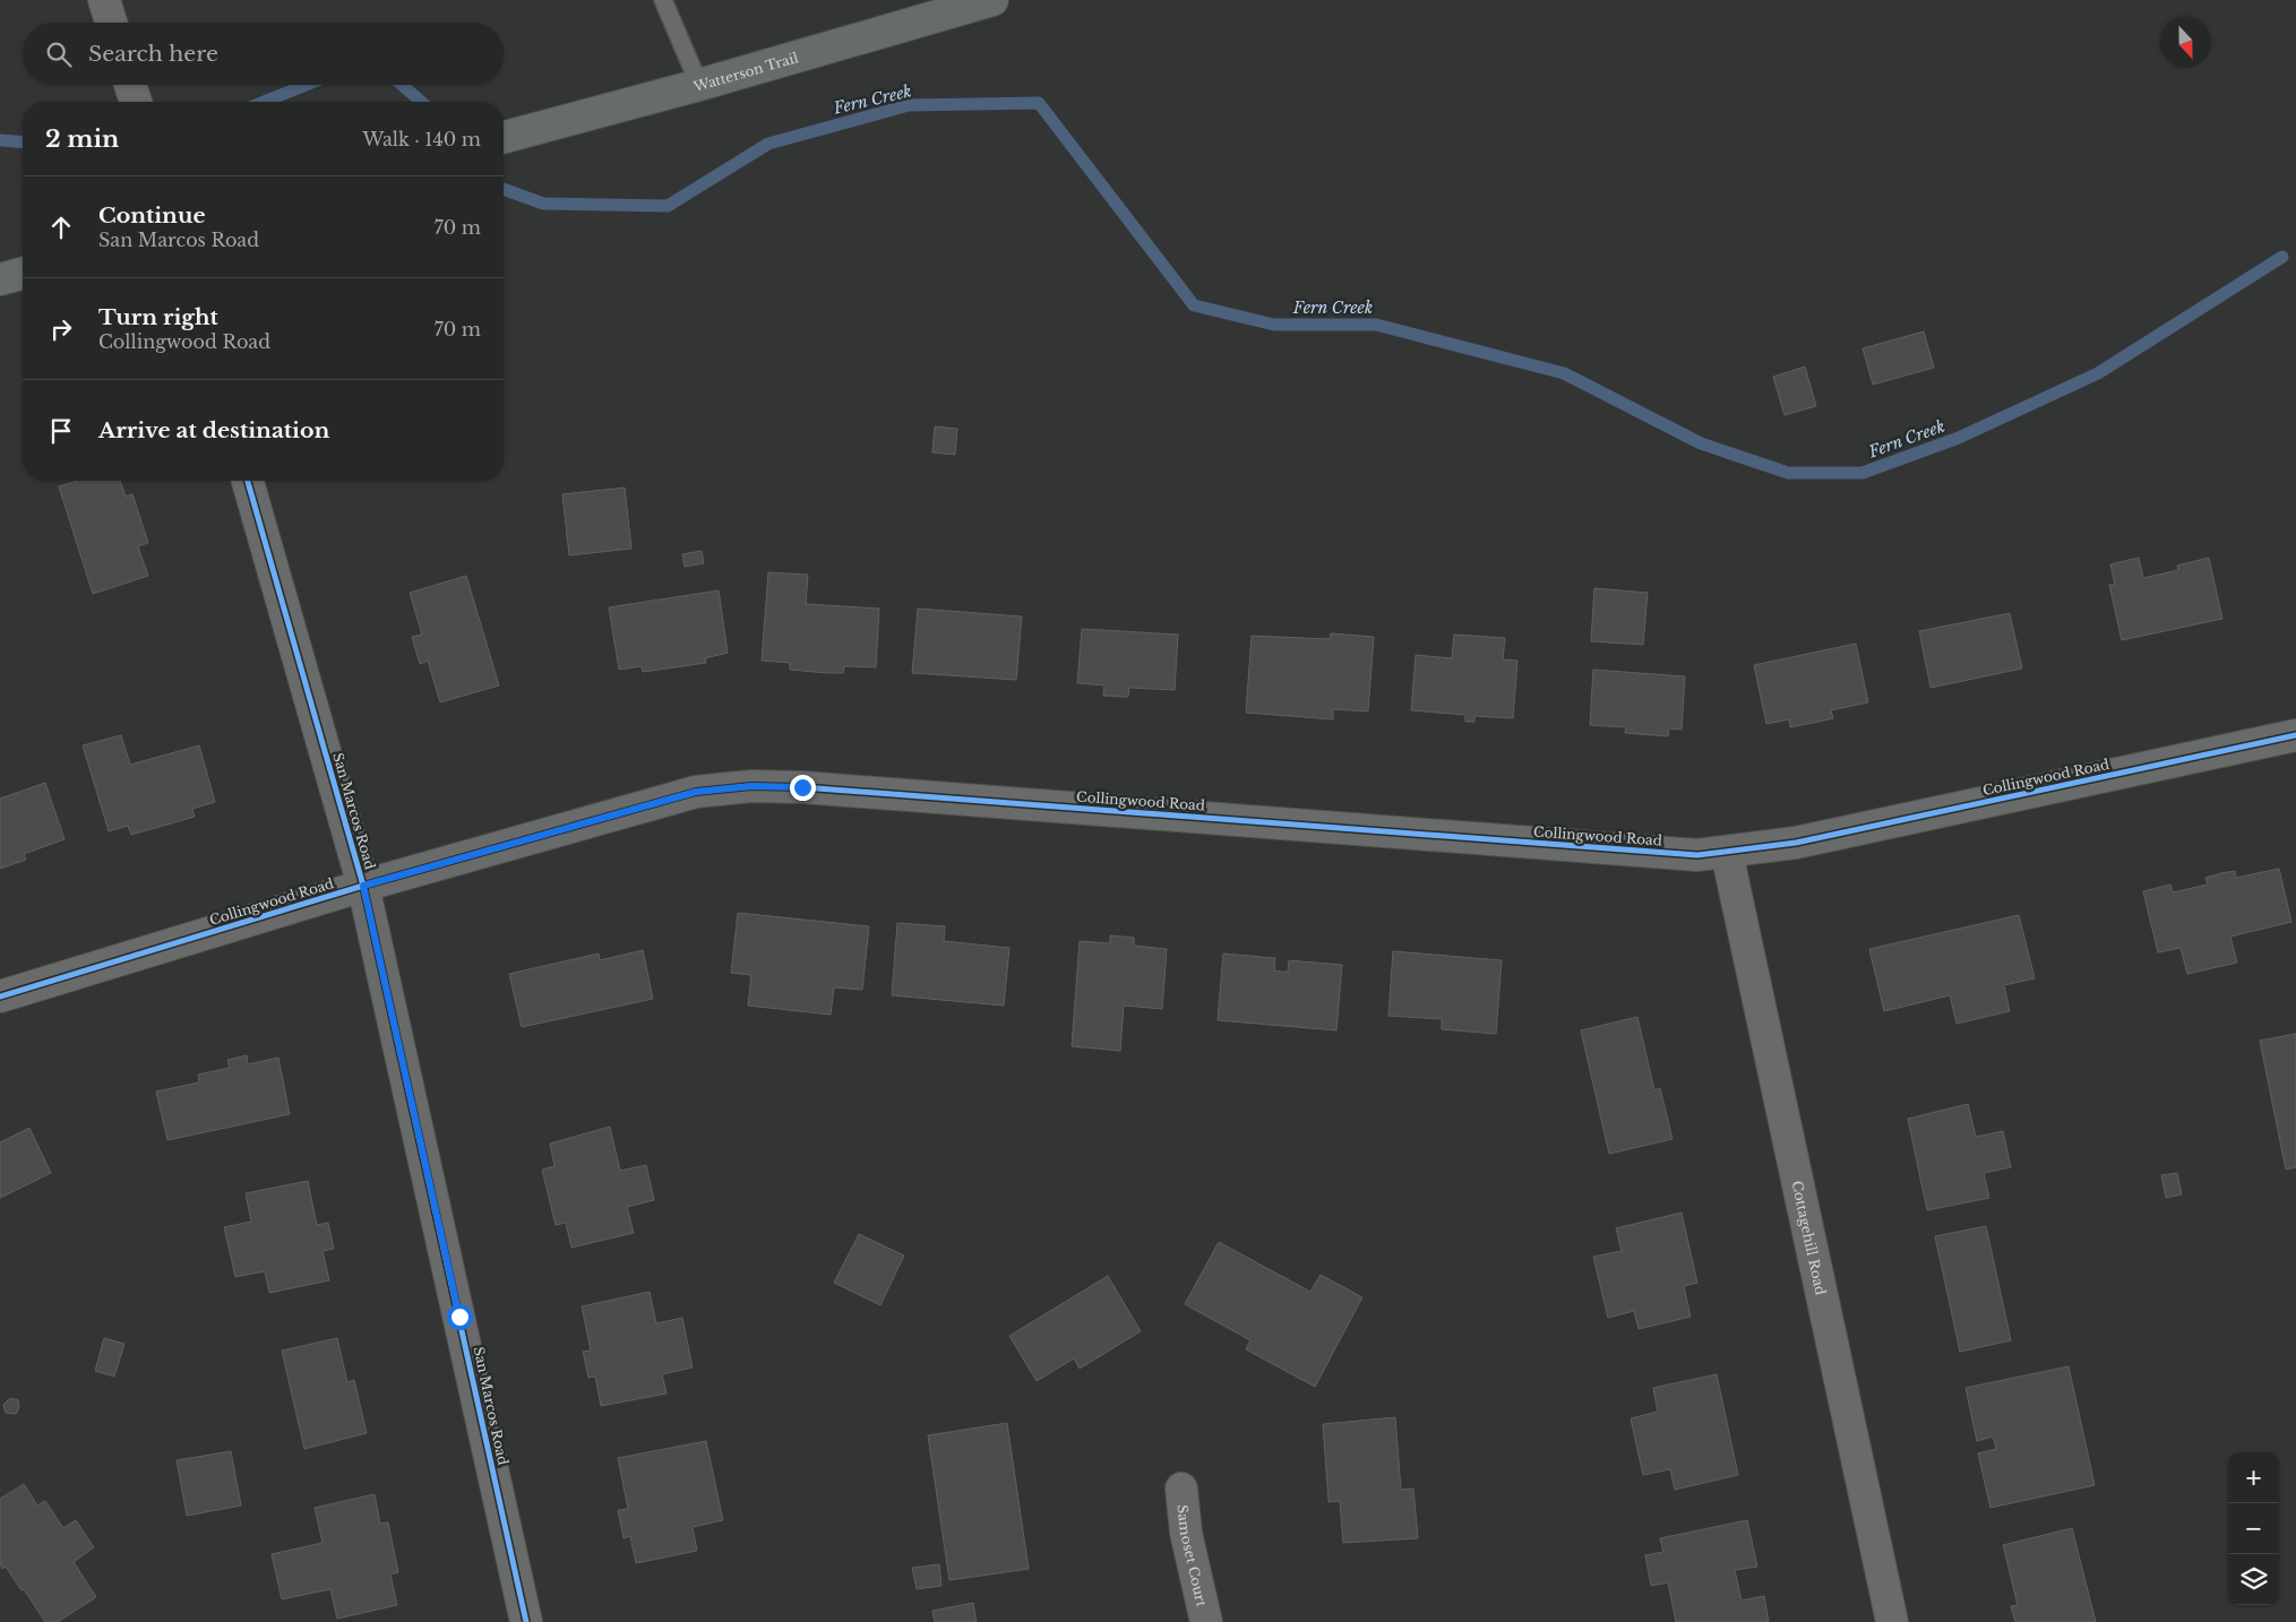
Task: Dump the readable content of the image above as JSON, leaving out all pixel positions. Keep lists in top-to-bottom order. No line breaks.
{"streets":{"main road":["Watterson Trail"],"street":["Collingwood Road","San Marcos Road","Cottagehill Road","Samoset Court"]},"crossings":[["Collingwood Road","San Marcos Road"],["Collingwood Road","Cottagehill Road"]],"water":["Fern Creek"],"north":"bottom","page":{"search":"Search here","heading":["2 min","Walk · 140 m"],"list":[["Continue","San Marcos Road","70 m"],["Turn right","Collingwood Road","70 m"],"Arrive at destination"],"map_buttons":["+","−"]}}
